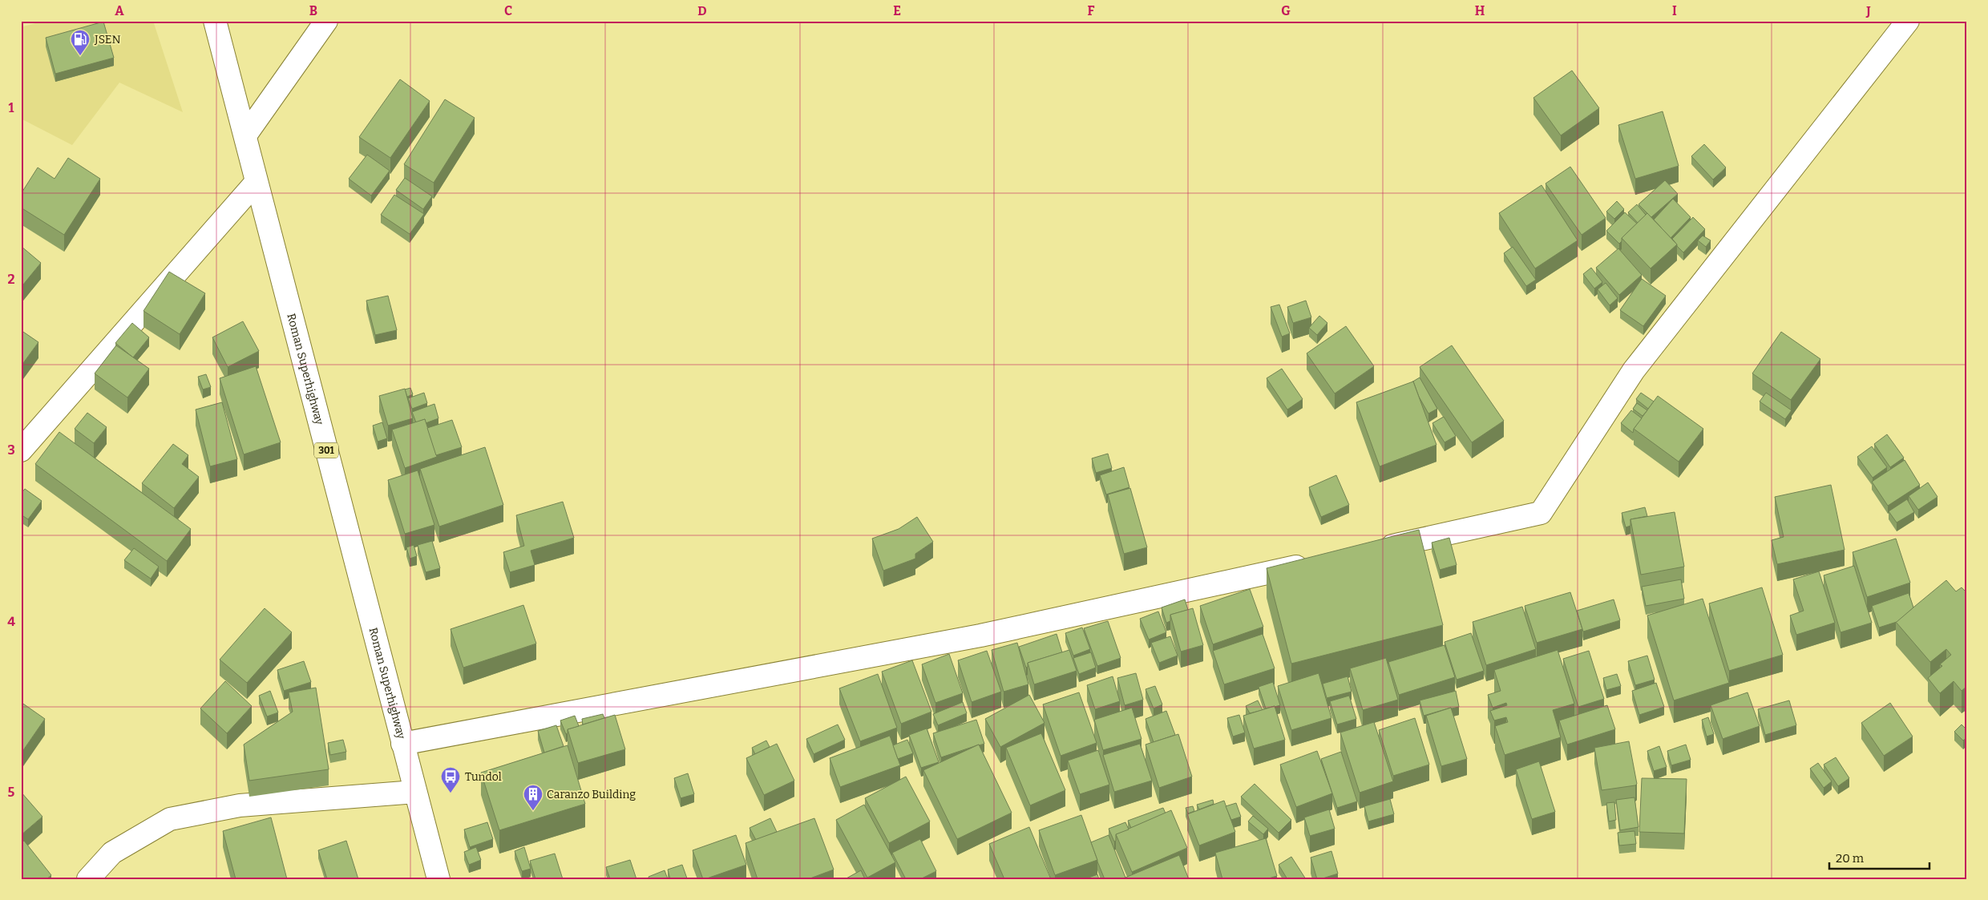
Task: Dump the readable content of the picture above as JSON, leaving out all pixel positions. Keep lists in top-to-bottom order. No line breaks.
{"streets":{"street":["Roman Superhighway","301"]},"places":{"fuel station":["JSEN"],"bus stop":["Tundol"],"building":["Caranzo Building"]},"scale_bar":"20 m","grid":{"columns":["A","B","C","D","E","F","G","H","I","J"],"rows":["1","2","3","4","5"]}}
